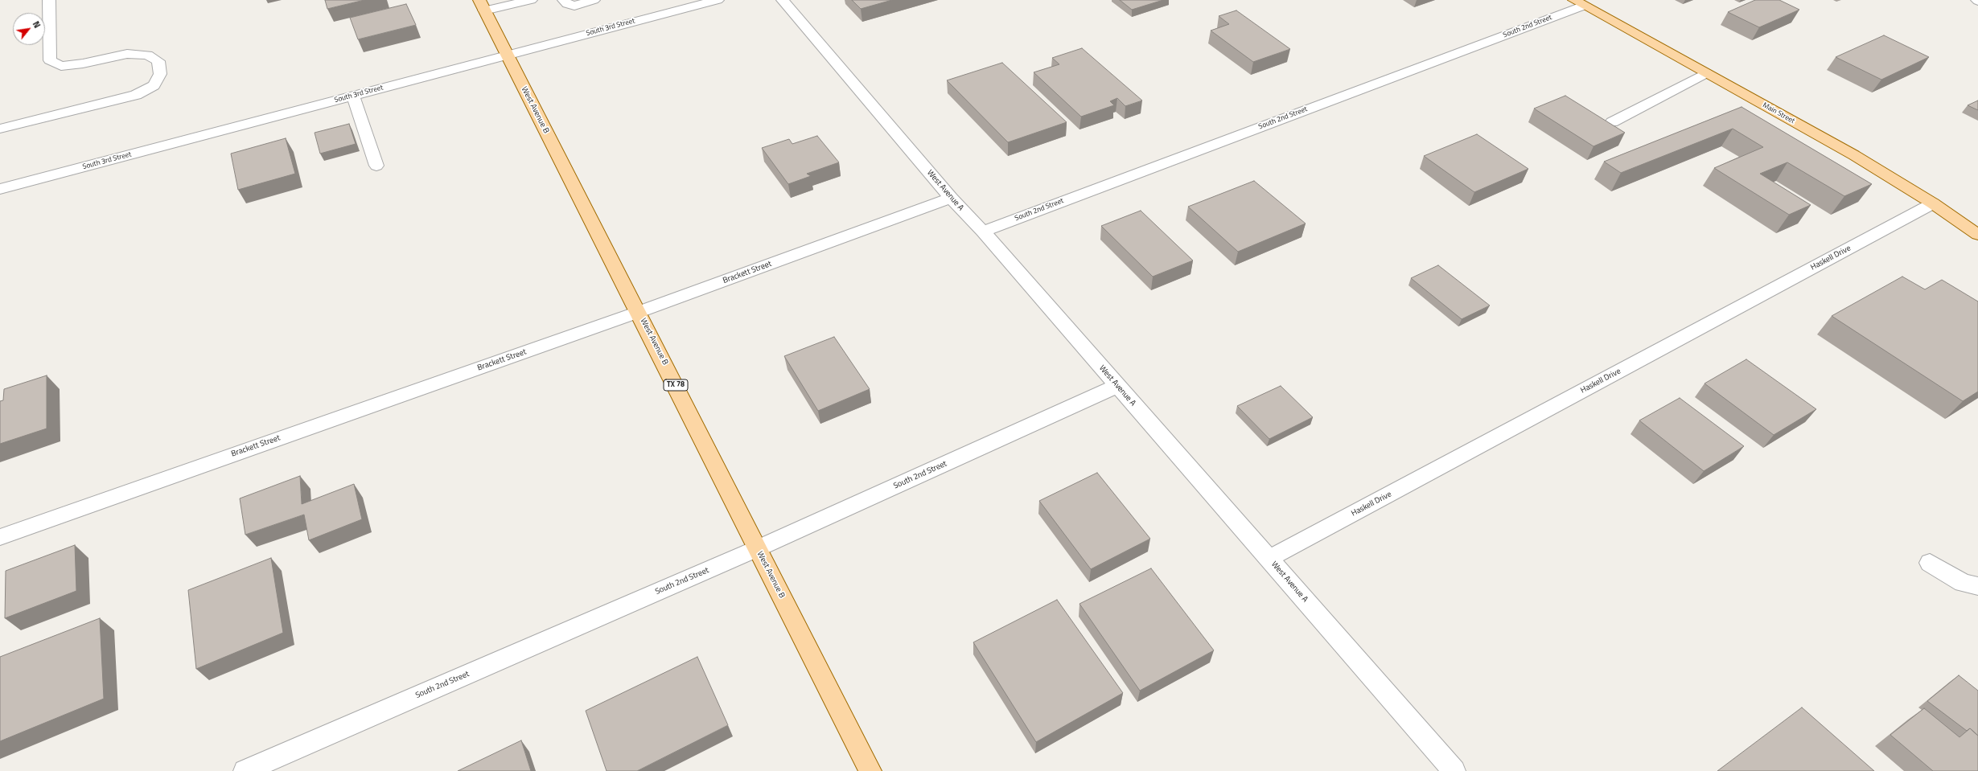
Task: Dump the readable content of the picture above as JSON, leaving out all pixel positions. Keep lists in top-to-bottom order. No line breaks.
{"streets":{"main road":["West Avenue B","Main Street","TX 78"],"street":["South 2nd Street","South 3rd Street","West Avenue A","Haskell Drive","Brackett Street"]},"crossings":[["South 2nd Street","West Avenue B"],["South 2nd Street","Main Street"],["South 2nd Street","West Avenue A"],["South 3rd Street","West Avenue B"],["West Avenue B","Brackett Street"],["Main Street","Haskell Drive"],["West Avenue A","Haskell Drive"],["West Avenue A","Brackett Street"]],"north":"top right"}
